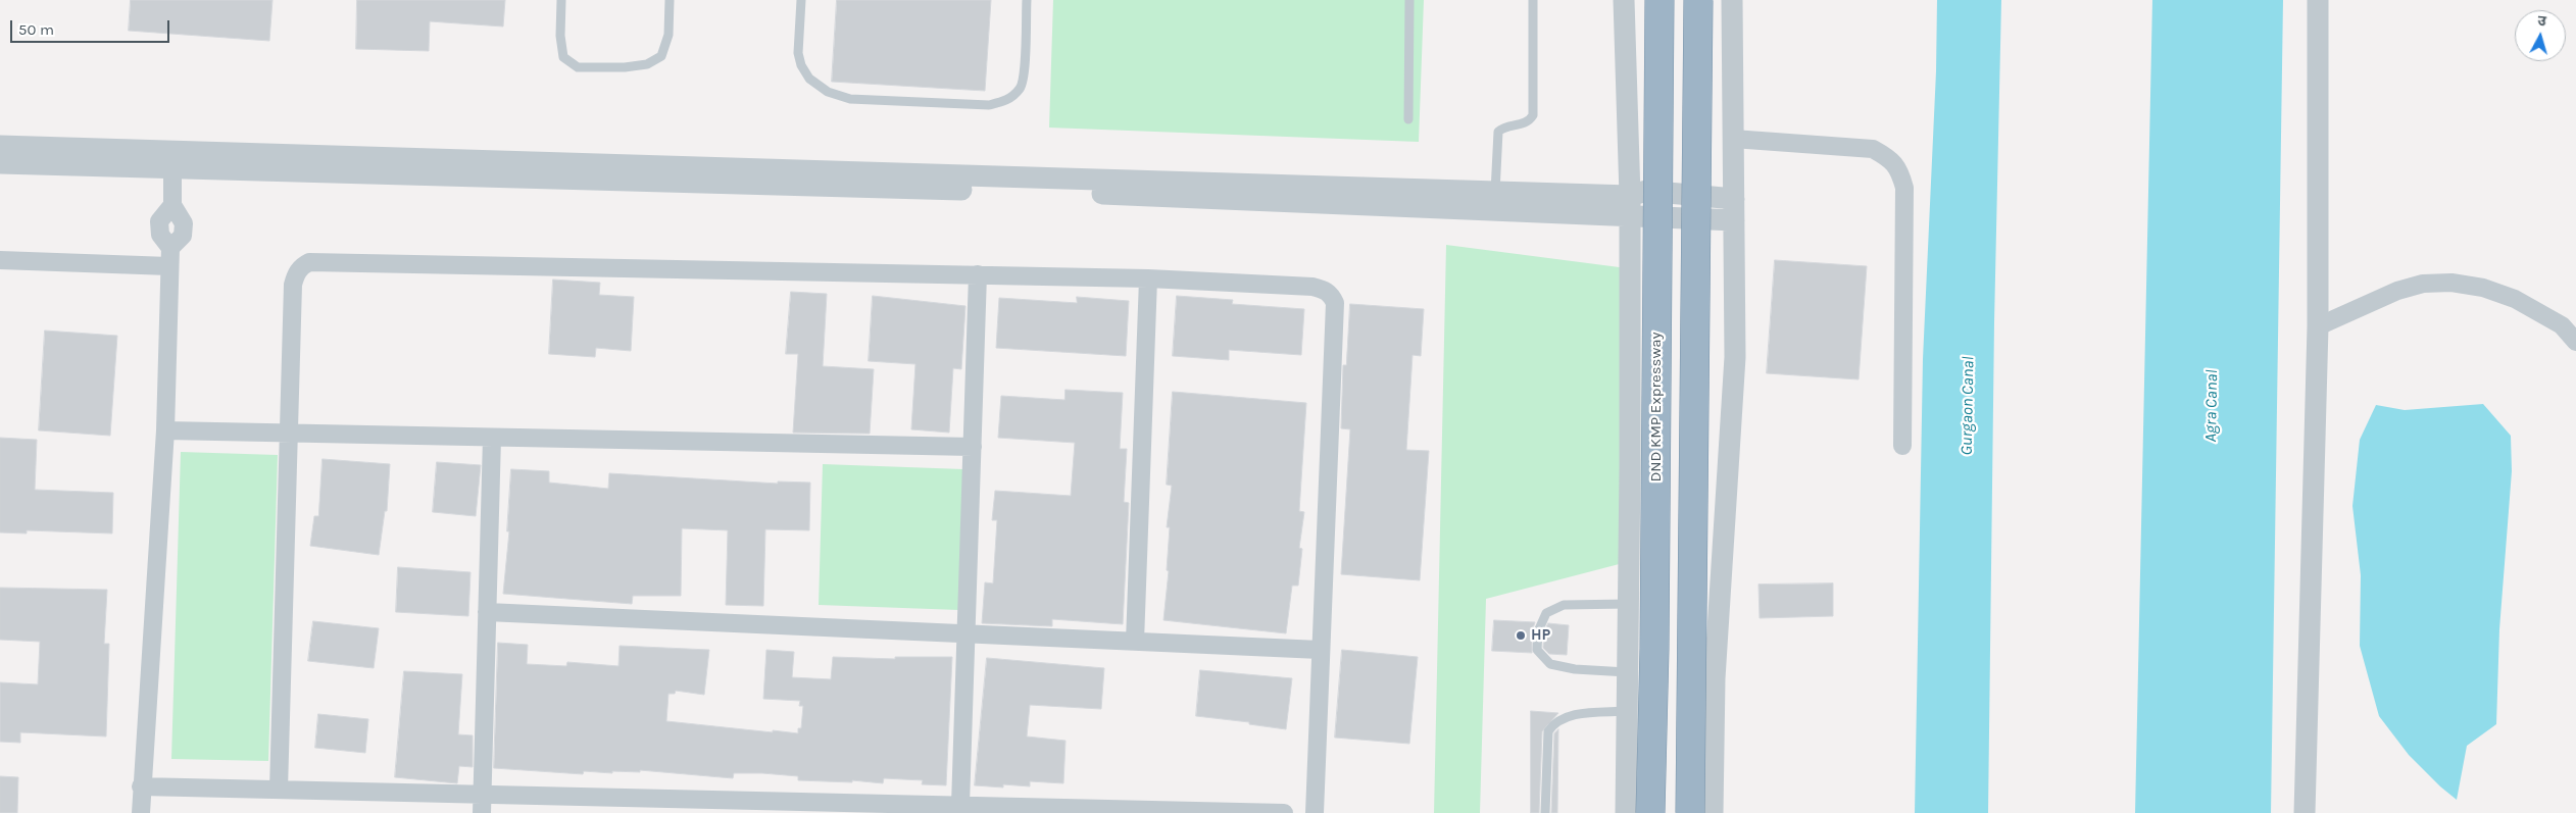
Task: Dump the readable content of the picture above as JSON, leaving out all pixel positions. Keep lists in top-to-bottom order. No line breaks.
{"streets":{"highway":["DND KMP Expressway"]},"water":["Gurgaon Canal","Agra Canal"],"places":["HP"],"scale_bar":"50 m","north":"top"}
